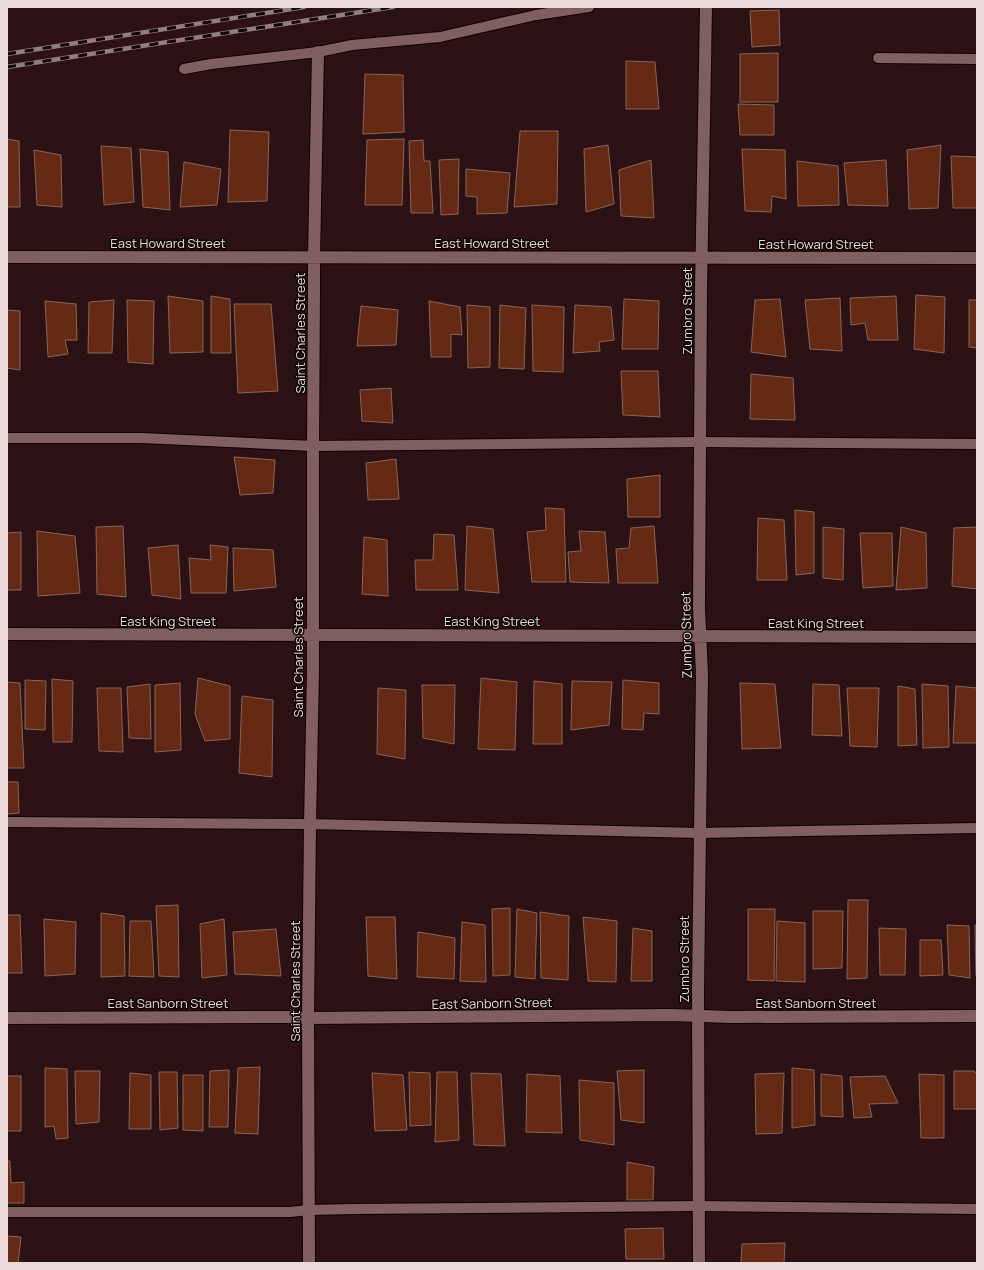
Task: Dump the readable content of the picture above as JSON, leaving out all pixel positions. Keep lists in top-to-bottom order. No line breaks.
{"streets":{"street":["East Howard Street","Zumbro Street","Saint Charles Street","East King Street","East Sanborn Street"]},"crossings":[["East Howard Street","Zumbro Street"],["East Howard Street","Saint Charles Street"],["Zumbro Street","East King Street"],["Zumbro Street","East Sanborn Street"],["Saint Charles Street","East King Street"],["Saint Charles Street","East Sanborn Street"]]}
